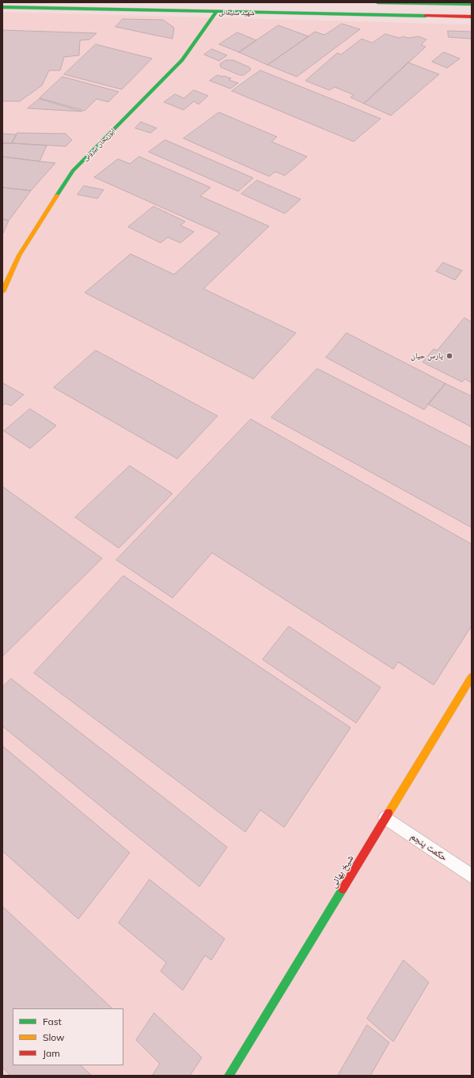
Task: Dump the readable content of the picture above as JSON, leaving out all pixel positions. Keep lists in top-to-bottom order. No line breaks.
{"streets":{"street":["شهید سلیمانی","ابوریحان بیرونی","شیخ بهائی"],"lane":["حکمت پنجم"]},"crossings":[["شهید سلیمانی","ابوریحان بیرونی"],["حکمت پنجم","شیخ بهائی"]],"places":["پارس حیان"],"legend":["Fast","Slow","Jam"]}
